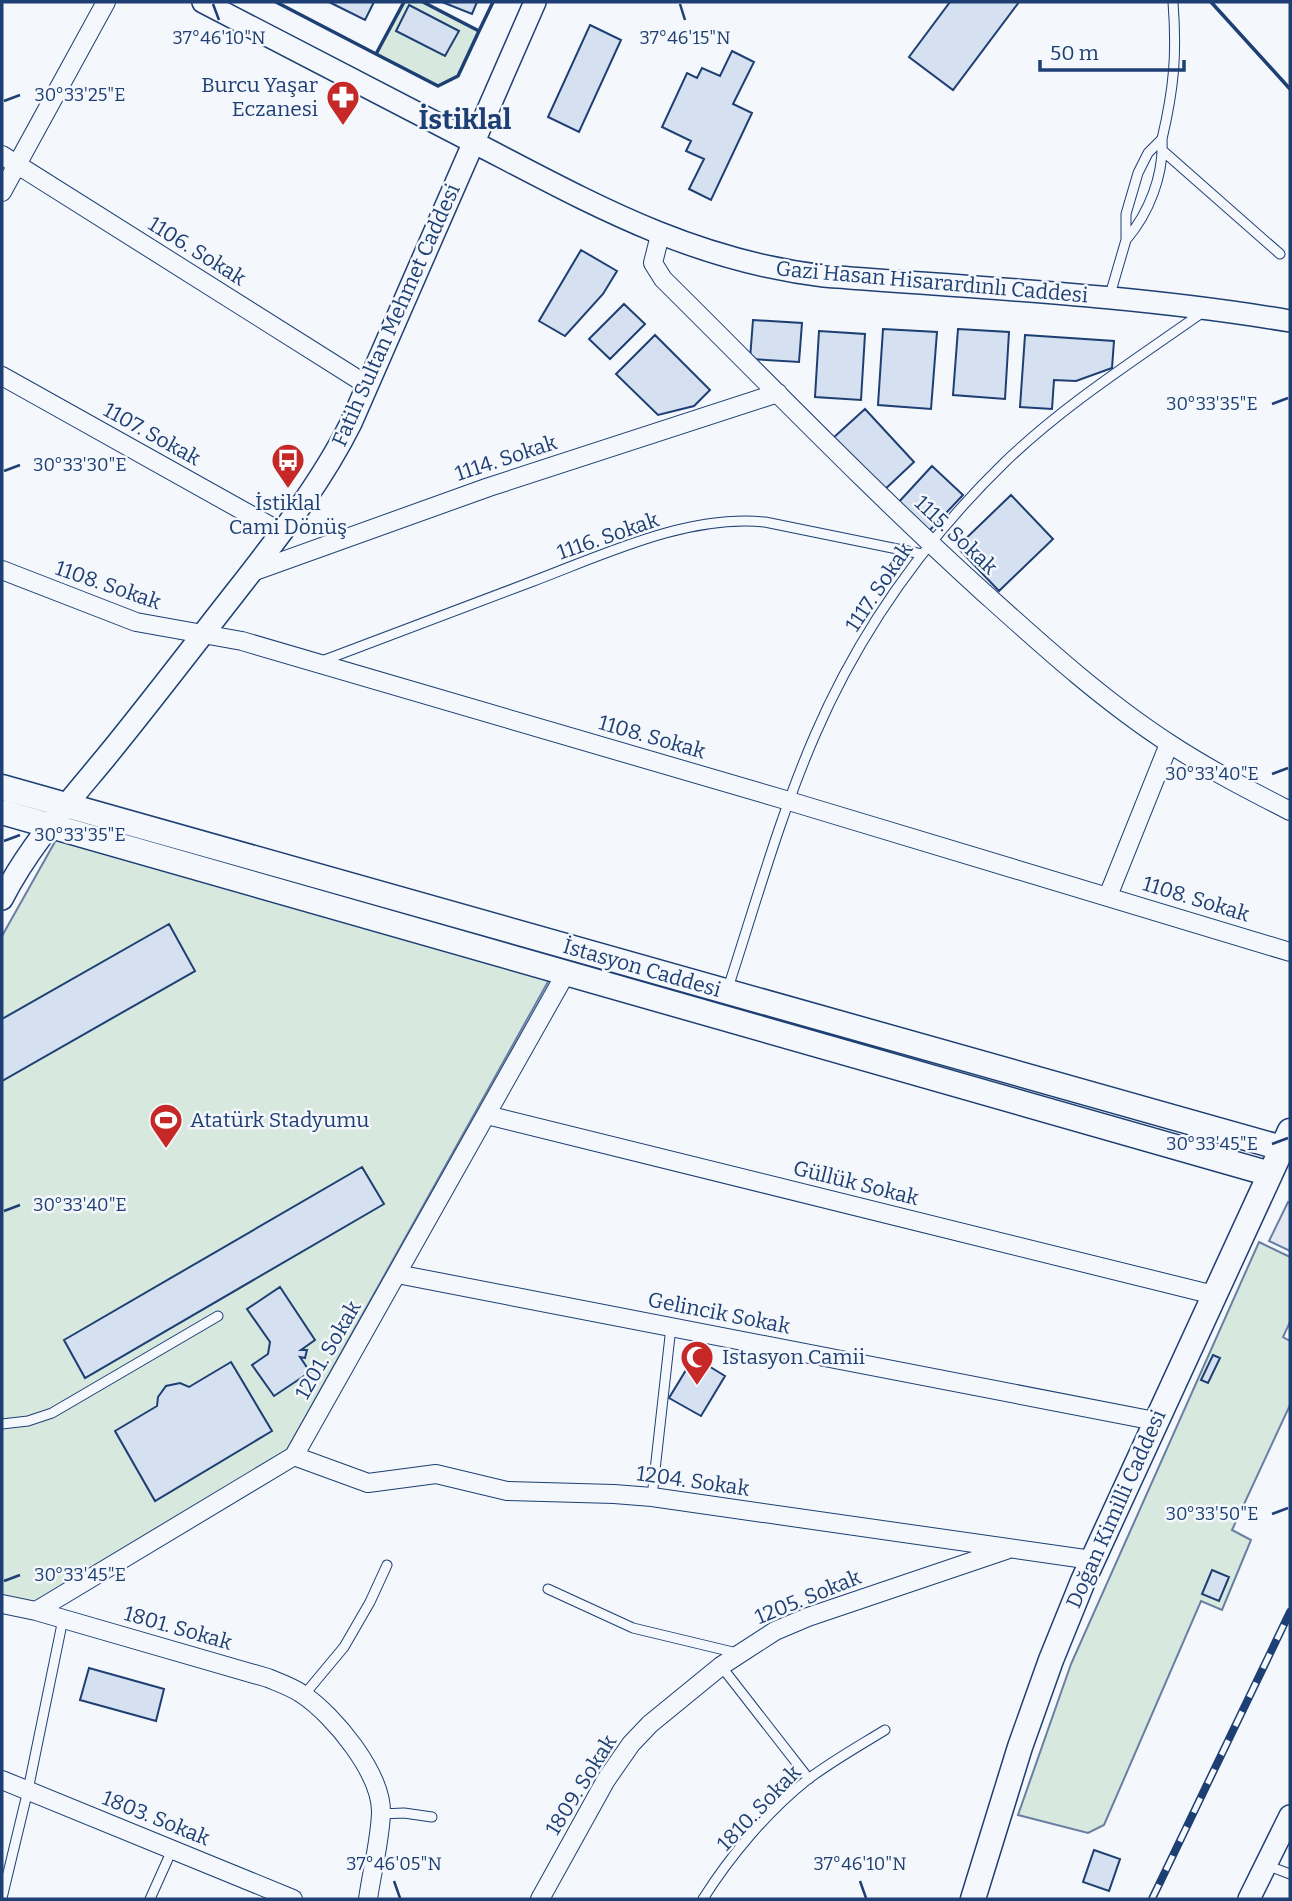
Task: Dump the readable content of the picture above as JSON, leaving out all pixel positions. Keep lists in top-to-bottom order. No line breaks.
{"streets":{"main road":["İstasyon Caddesi","Doğan Kimilli Caddesi"],"street":["1106. Sokak","Gazi Hasan Hisarardınlı Caddesi","Fatih Sultan Mehmet Caddesi","1107. Sokak","1114. Sokak","1115. Sokak","1108. Sokak","Güllük Sokak","Gelincik Sokak","1201. Sokak","1204. Sokak","1205. Sokak","1801. Sokak","1809. Sokak","1803. Sokak"],"lane":["1116. Sokak","1117. Sokak","1810. Sokak"]},"crossings":[["1106. Sokak","Fatih Sultan Mehmet Caddesi"],["Gazi Hasan Hisarardınlı Caddesi","Fatih Sultan Mehmet Caddesi"],["Gazi Hasan Hisarardınlı Caddesi","1115. Sokak"],["Gazi Hasan Hisarardınlı Caddesi","1117. Sokak"],["Fatih Sultan Mehmet Caddesi","1107. Sokak"],["Fatih Sultan Mehmet Caddesi","1114. Sokak"],["Fatih Sultan Mehmet Caddesi","1108. Sokak"],["Fatih Sultan Mehmet Caddesi","İstasyon Caddesi"],["1114. Sokak","1115. Sokak"],["1115. Sokak","1116. Sokak"],["1115. Sokak","1117. Sokak"],["1116. Sokak","1108. Sokak"],["1116. Sokak","1117. Sokak"],["1108. Sokak","1117. Sokak"],["1117. Sokak","İstasyon Caddesi"],["İstasyon Caddesi","1201. Sokak"],["İstasyon Caddesi","Doğan Kimilli Caddesi"],["Güllük Sokak","1201. Sokak"],["Güllük Sokak","Doğan Kimilli Caddesi"],["Gelincik Sokak","1201. Sokak"],["Gelincik Sokak","Doğan Kimilli Caddesi"],["1201. Sokak","1204. Sokak"],["1201. Sokak","1801. Sokak"],["1204. Sokak","Doğan Kimilli Caddesi"],["1204. Sokak","1205. Sokak"],["1205. Sokak","1809. Sokak"]],"districts":["İstiklal"],"places":{"pharmacy":["Burcu Yaşar Eczanesi"],"bus stop":["İstiklal Cami Dönüş"],"sports":["Atatürk Stadyumu"],"mosque":["Istasyon Camii"]},"scale_bar":"50 m","coordinates":["37°46'10\"N","37°46'15\"N","30°33'25\"E","30°33'35\"E","30°33'30\"E","30°33'40\"E","30°33'45\"E","30°33'50\"E","37°46'05\"N"]}
